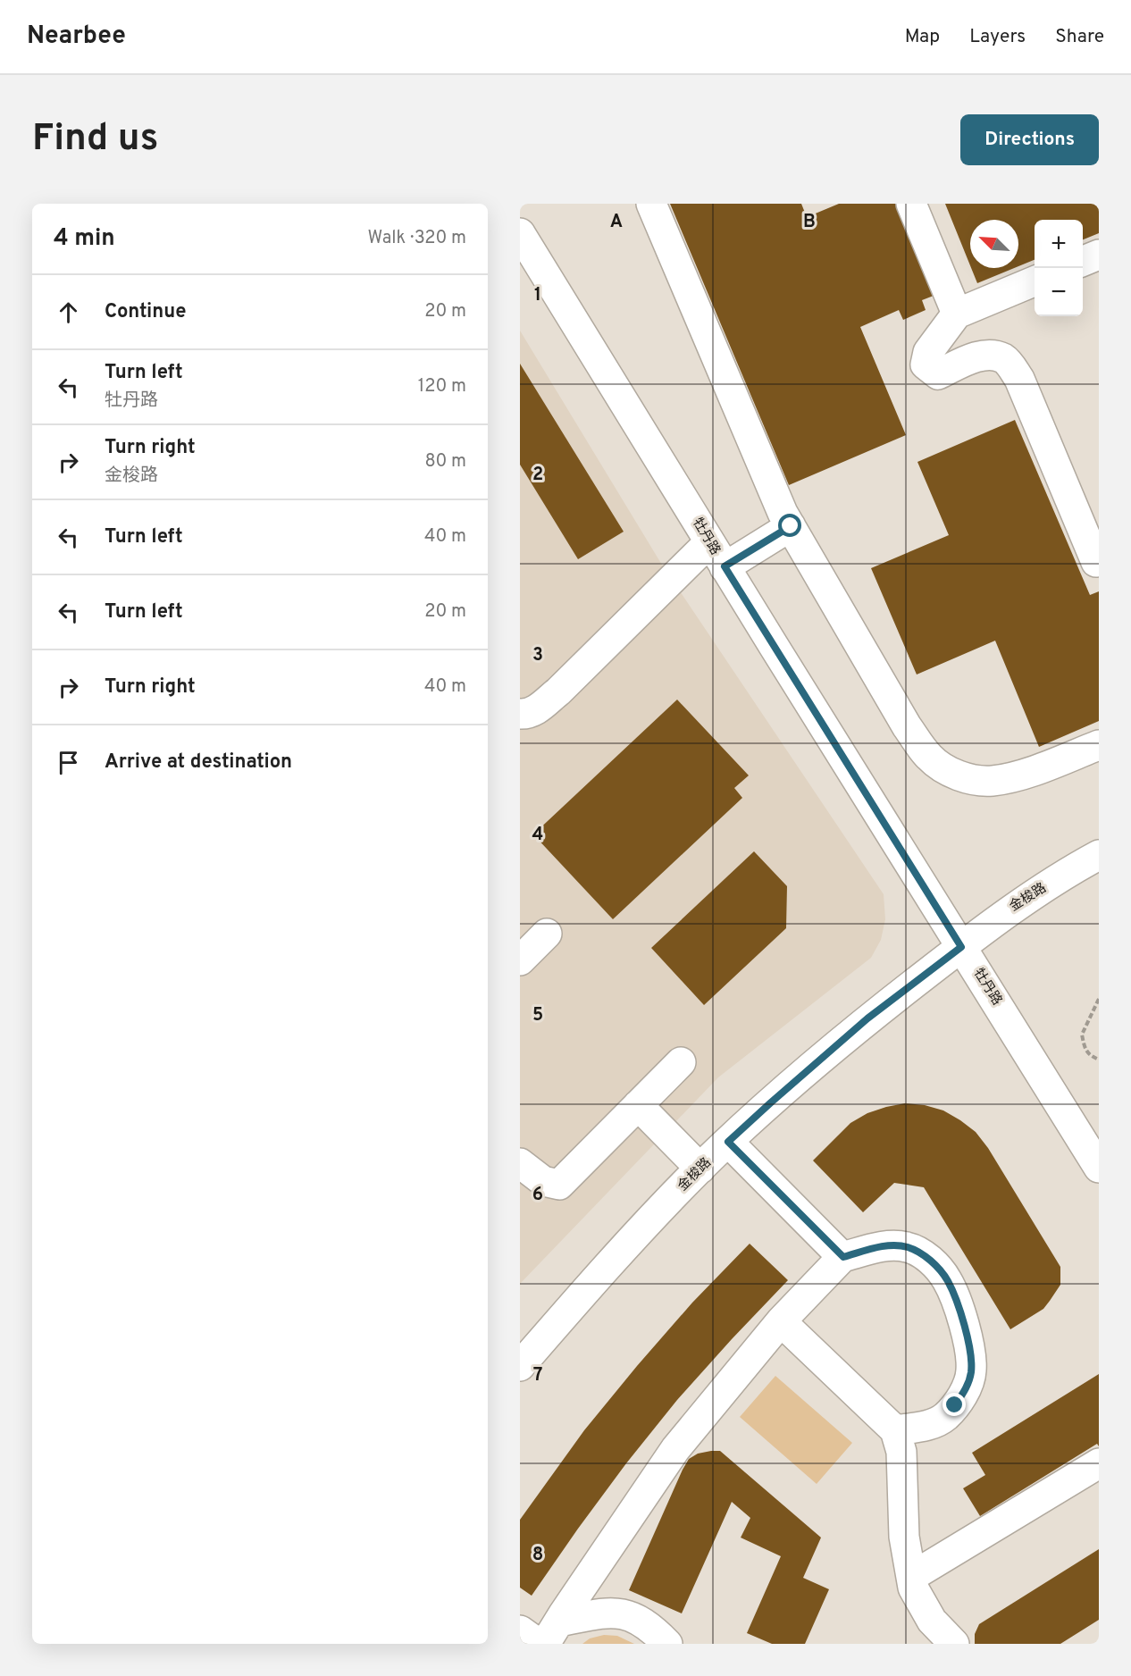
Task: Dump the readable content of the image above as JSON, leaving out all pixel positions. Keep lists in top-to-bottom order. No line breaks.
{"streets":{"street":["牡丹路","金梭路"]},"crossings":[["牡丹路","金梭路"]],"north":"top left","page":{"header":"Nearbee","nav":["Map","Layers","Share"],"buttons":"Directions","title":"Find us","heading":["4 min","Walk · 320 m"],"map_buttons":["+","−"],"list":[["Continue","20 m"],["Turn left","牡丹路","120 m"],["Turn right","金梭路","80 m"],["Turn left","40 m"],["Turn left","20 m"],["Turn right","40 m"],"Arrive at destination"]},"grid":{"columns":["A","B"],"rows":["1","2","3","4","5","6","7","8"]}}
